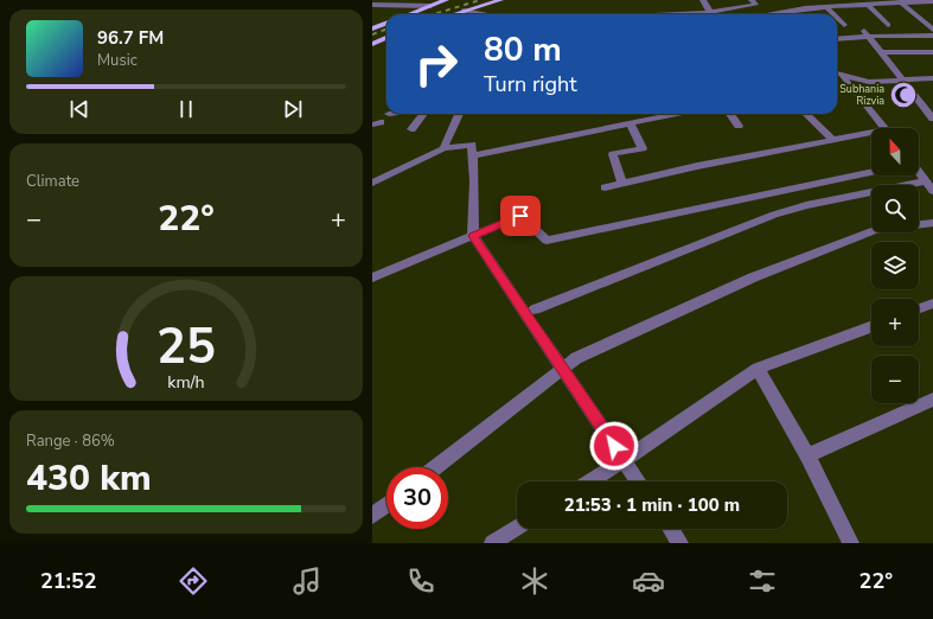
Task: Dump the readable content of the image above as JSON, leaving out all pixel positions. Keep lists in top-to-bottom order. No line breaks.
{"places":{"mosque":["Subhania Rizvia"]},"north":"top","page":{"turn":["80 m","Turn right"],"song":["96.7 FM","Music"],"map_buttons":["+","−"],"tile":["Climate",["Range · 86%","430 km"]],"heat":["−","22°","+"],"limit":"30","trip":"21:53 · 1 min · 100 m","tabs":["21:52","22°"],"gauge":["25","km/h"]}}
